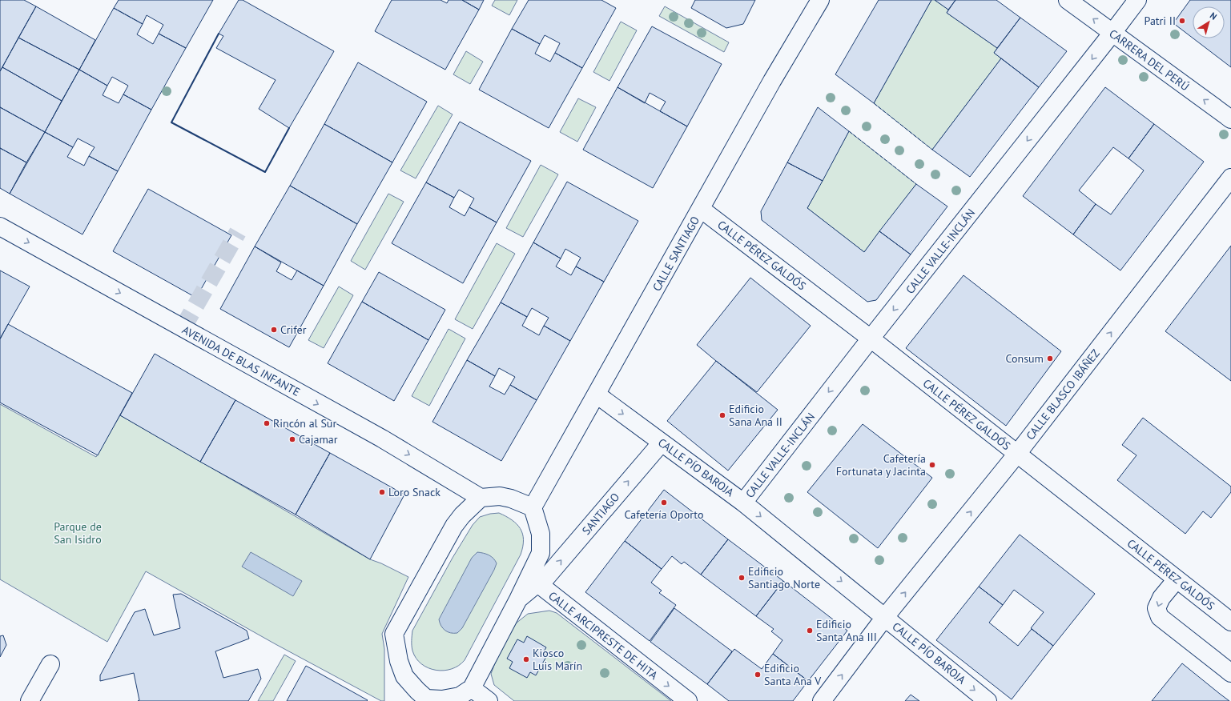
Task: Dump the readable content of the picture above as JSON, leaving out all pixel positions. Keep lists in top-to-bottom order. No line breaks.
{"streets":{"street":["CARRERA DEL PERÚ","CALLE VALLE-INCLÁN","CALLE SANTIAGO","CALLE PÉREZ GALDÓS","AVENIDA DE BLAS INFANTE","CALLE BLASCO IBÁÑEZ","CALLE PÍO BAROJA","SANTIAGO","CALLE ARCIPRESTE DE HITA"]},"crossings":[["CARRERA DEL PERÚ","CALLE VALLE-INCLÁN"],["CALLE VALLE-INCLÁN","CALLE PÉREZ GALDÓS"],["CALLE VALLE-INCLÁN","CALLE PÍO BAROJA"],["CALLE SANTIAGO","CALLE PÉREZ GALDÓS"],["CALLE SANTIAGO","CALLE PÍO BAROJA"],["CALLE PÉREZ GALDÓS","CALLE BLASCO IBÁÑEZ"],["CALLE BLASCO IBÁÑEZ","CALLE PÍO BAROJA"],["CALLE PÍO BAROJA","SANTIAGO"],["SANTIAGO","CALLE ARCIPRESTE DE HITA"]],"one_way":["CARRERA DEL PERÚ","CALLE VALLE-INCLÁN","AVENIDA DE BLAS INFANTE","CALLE BLASCO IBÁÑEZ","CALLE PÍO BAROJA","SANTIAGO","CALLE ARCIPRESTE DE HITA"],"parks":["Parque de San Isidro"],"places":["Patri II","Crifer","Consum","Edificio Sana Ana II","Rincón al Sur","Cajamar","Cafetería Fortunata y Jacinta","Loro Snack","Cafetería Oporto","Edificio Santiago Norte","Edificio Santa Ana III","Kiosco Luis Marín","Edificio Santa Ana V"],"north":"top right"}
